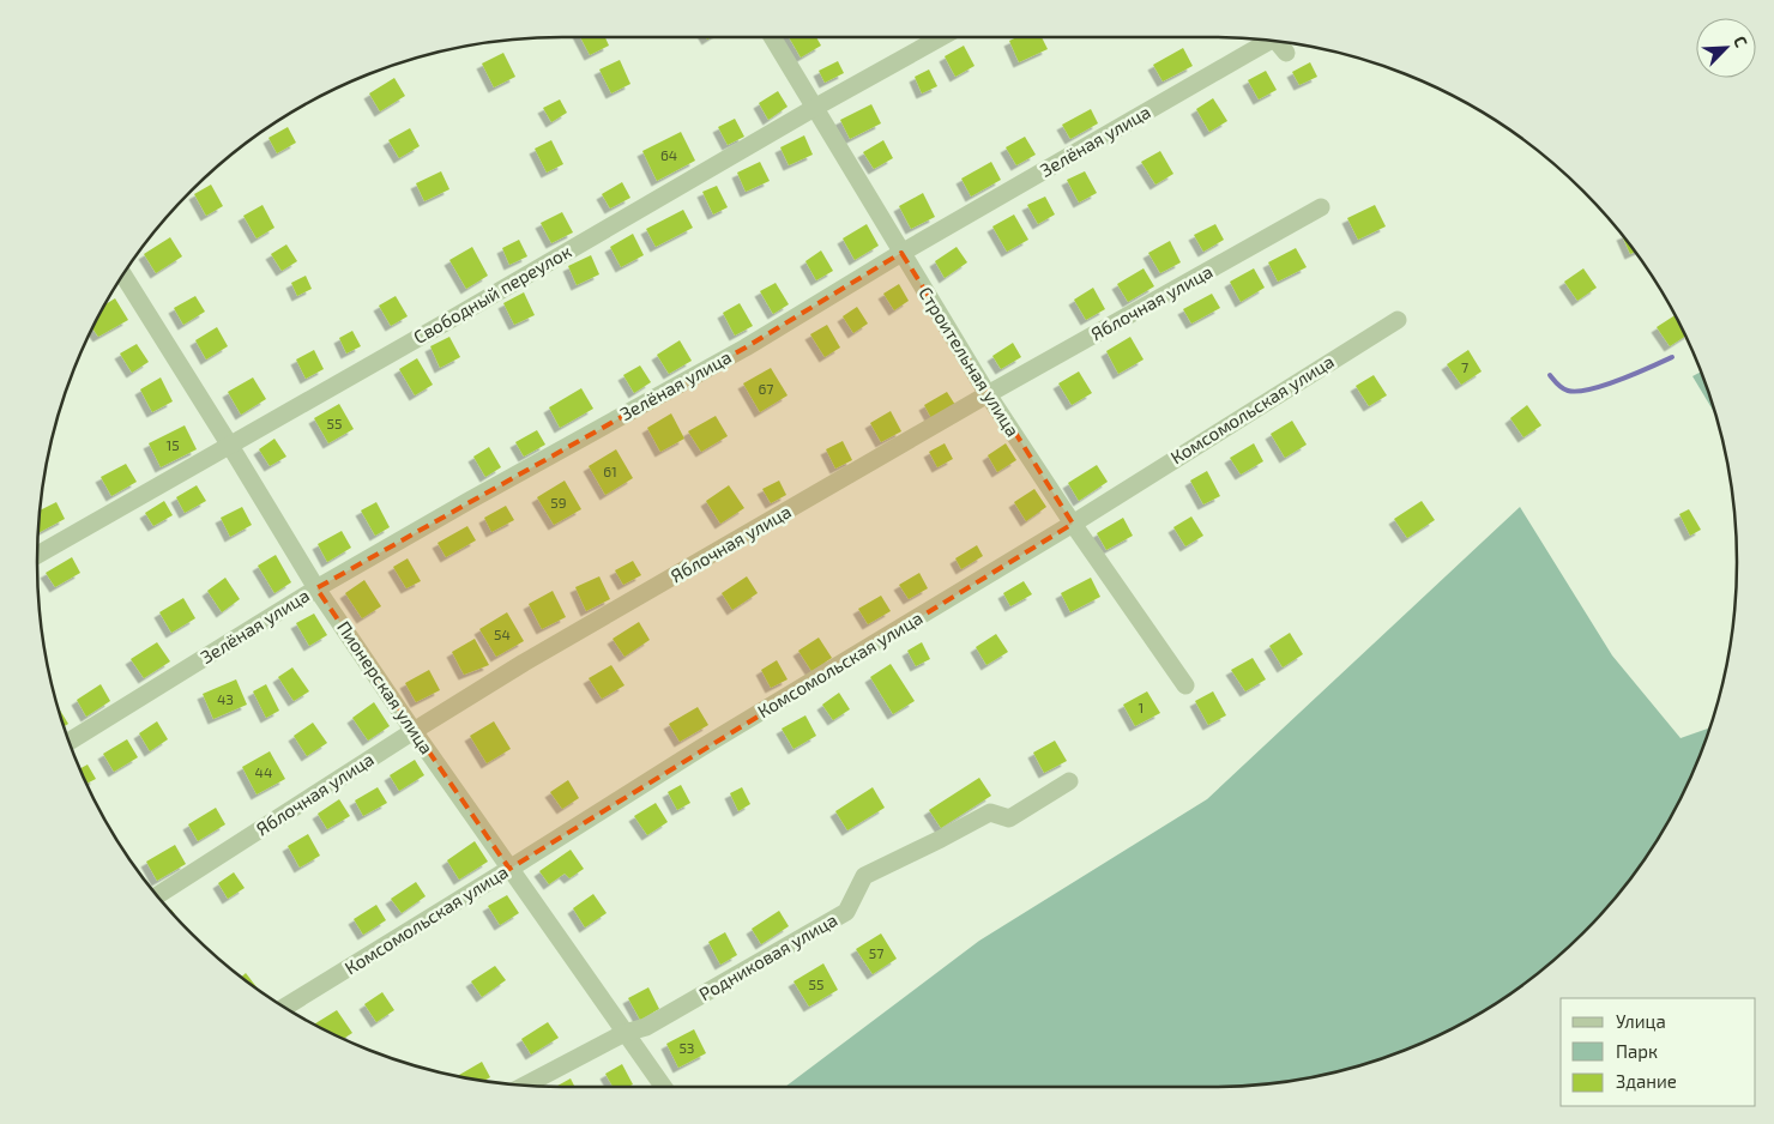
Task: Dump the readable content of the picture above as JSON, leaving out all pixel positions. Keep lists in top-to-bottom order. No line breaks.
{"streets":{"street":["Зелёная улица","Свободный переулок","Яблочная улица","Строительная улица","Комсомольская улица","Пионерская улица","Родниковая улица"]},"crossings":[["Зелёная улица","Строительная улица"],["Зелёная улица","Пионерская улица"],["Свободный переулок","Строительная улица"],["Свободный переулок","Пионерская улица"],["Яблочная улица","Строительная улица"],["Яблочная улица","Пионерская улица"],["Строительная улица","Комсомольская улица"],["Комсомольская улица","Пионерская улица"],["Пионерская улица","Родниковая улица"]],"house_numbers":["64","7","67","55","15","61","59","54","43","1","44","57","55","53"],"legend":["Улица","Парк","Здание"],"north":"top right"}
